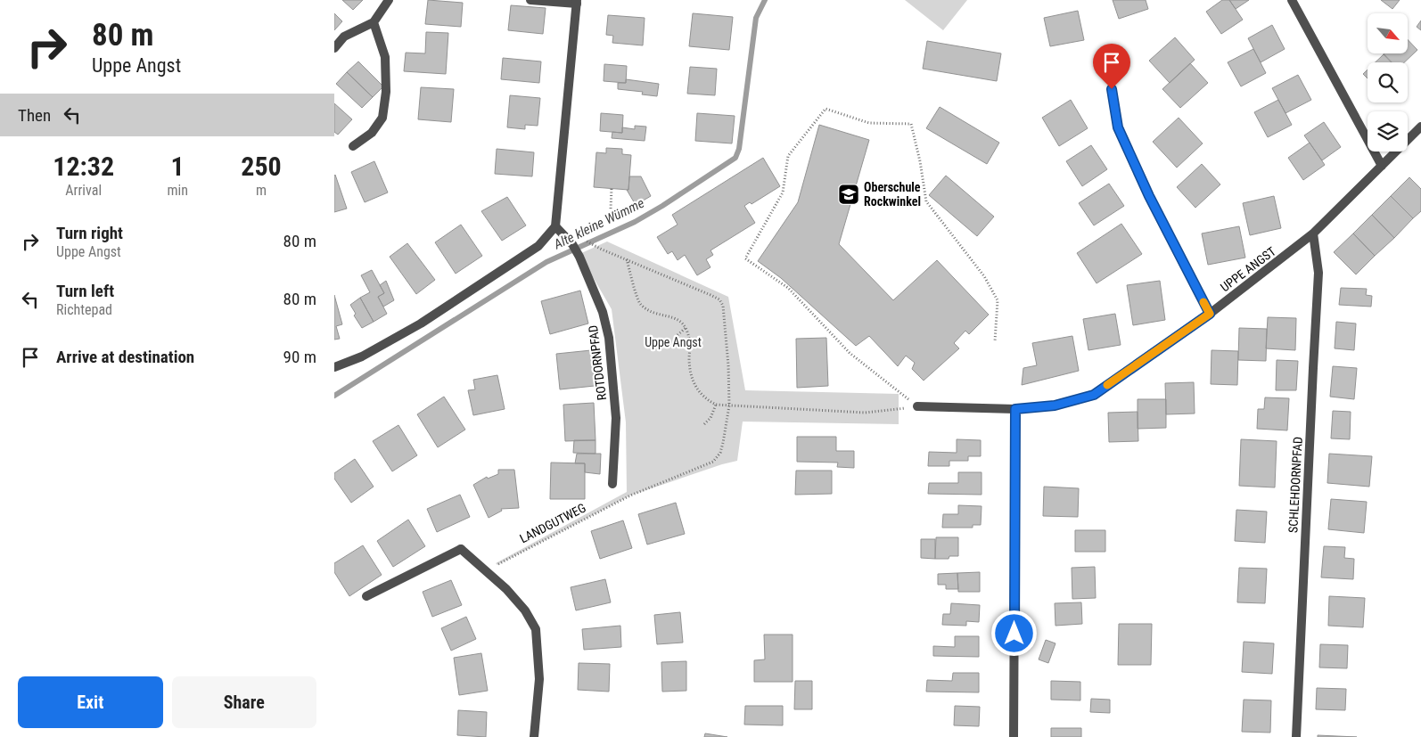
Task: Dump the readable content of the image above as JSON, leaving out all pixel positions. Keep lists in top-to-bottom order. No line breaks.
{"streets":{"street":["UPPE ANGST","ROTDORNPFAD","SCHLEHDORNPFAD"],"path":["LANDGUTWEG"]},"crossings":[["UPPE ANGST","SCHLEHDORNPFAD"]],"water":["Alte kleine Wümme"],"parks":["Uppe Angst"],"places":{"school or university":["Oberschule Rockwinkel"]},"north":"bottom right","page":{"turn":["80 m","Uppe Angst"],"then":"Then","eta":["12:32","Arrival","1","min","250","m"],"list":[{"name":"Turn right","note":"Uppe Angst","value":"80 m"},{"name":"Turn left","note":"Richtepad","value":"80 m"},{"name":"Arrive at destination","value":"90 m"}],"buttons":["Exit","Share"]}}
